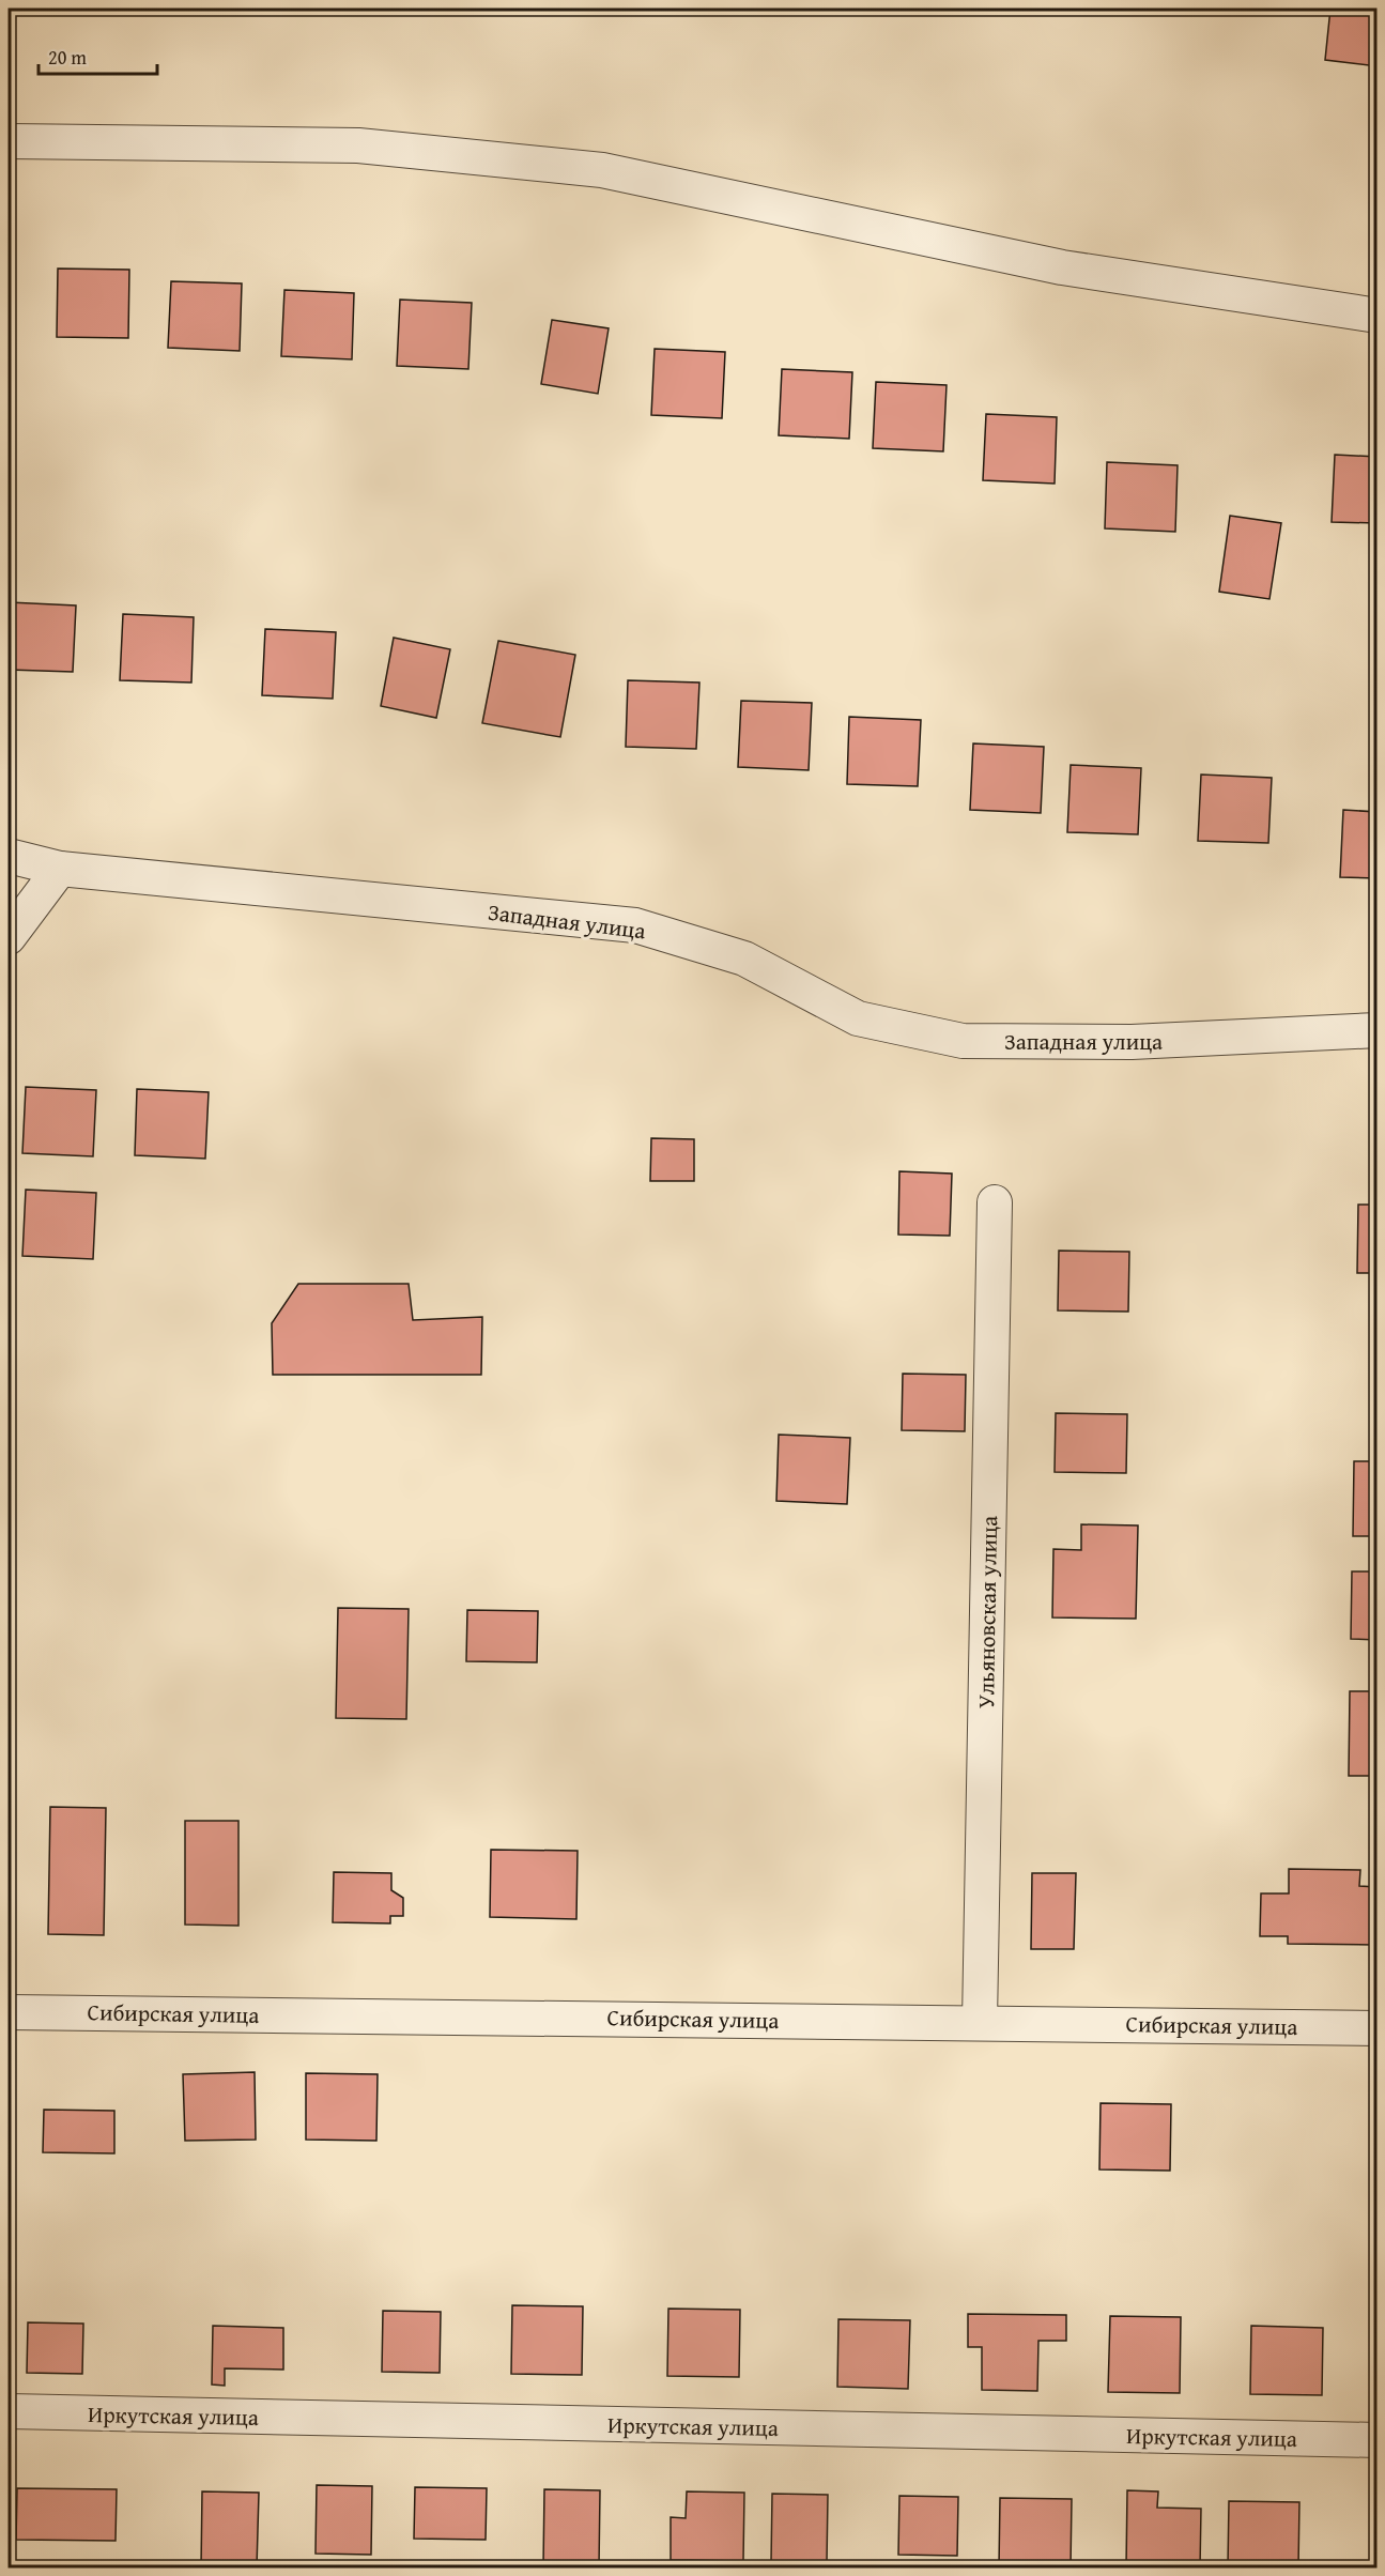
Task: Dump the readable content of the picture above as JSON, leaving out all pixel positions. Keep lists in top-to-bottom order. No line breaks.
{"streets":{"street":["Западная улица","Ульяновская улица","Сибирская улица","Иркутская улица"]},"crossings":[["Ульяновская улица","Сибирская улица"]],"scale_bar":"20 m"}
